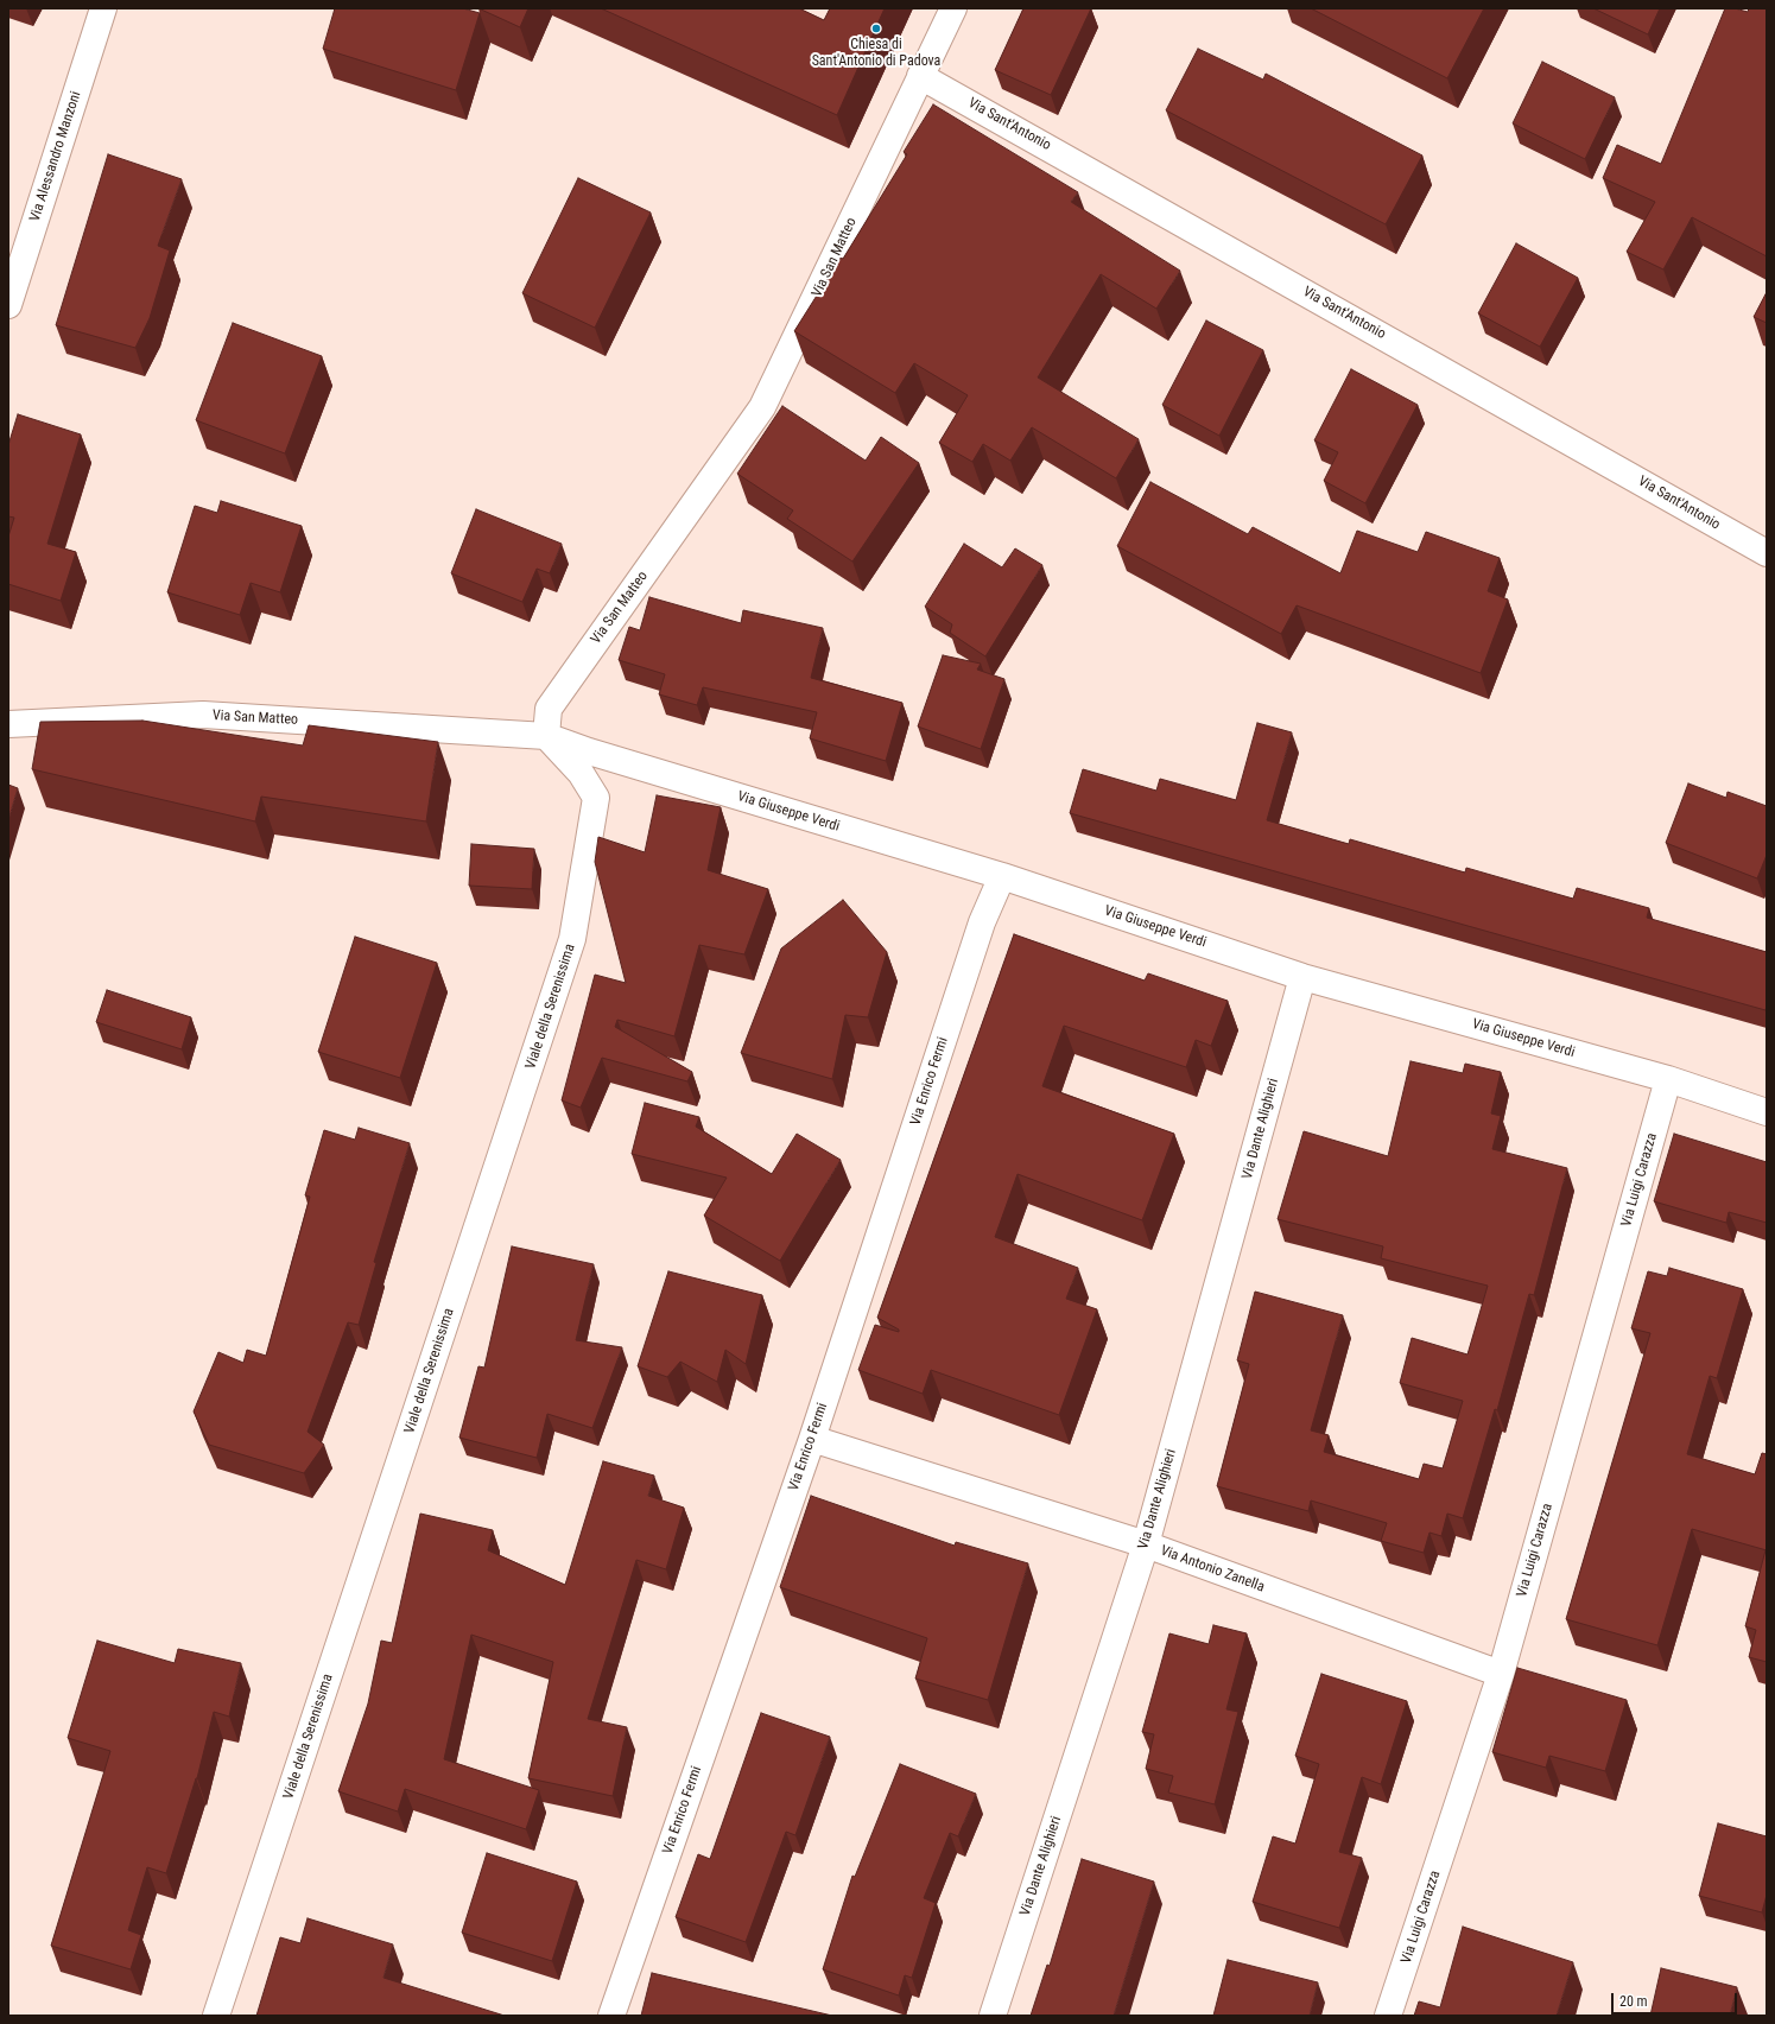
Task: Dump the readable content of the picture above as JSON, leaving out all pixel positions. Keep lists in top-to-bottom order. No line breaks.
{"streets":{"street":["Via Sant'Antonio","Via Alessandro Manzoni","Via San Matteo","Via Giuseppe Verdi","Viale della Serenissima","Via Enrico Fermi","Via Dante Alighieri","Via Luigi Carazza","Via Antonio Zanella"]},"crossings":[["Via Sant'Antonio","Via San Matteo"],["Via San Matteo","Via Giuseppe Verdi"],["Via San Matteo","Viale della Serenissima"],["Via Giuseppe Verdi","Viale della Serenissima"],["Via Giuseppe Verdi","Via Enrico Fermi"],["Via Giuseppe Verdi","Via Dante Alighieri"],["Via Giuseppe Verdi","Via Luigi Carazza"],["Via Enrico Fermi","Via Antonio Zanella"],["Via Dante Alighieri","Via Antonio Zanella"],["Via Luigi Carazza","Via Antonio Zanella"]],"places":["Chiesa di Sant'Antonio di Padova"],"scale_bar":"20 m"}
